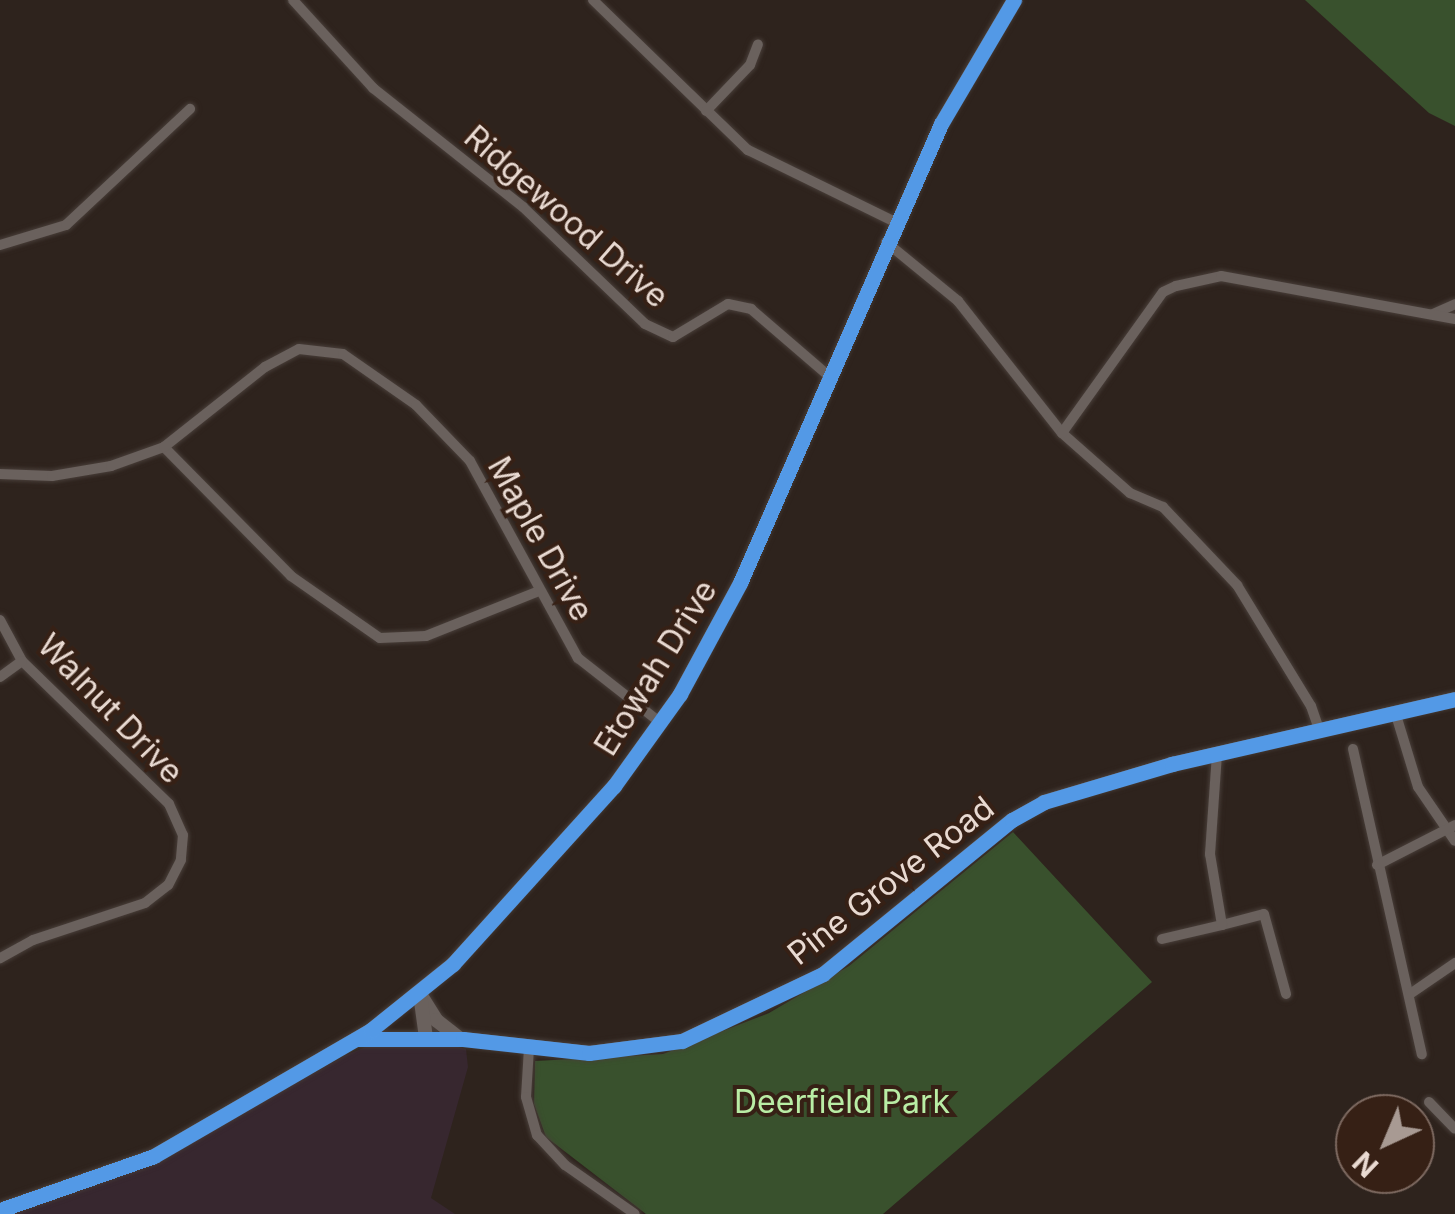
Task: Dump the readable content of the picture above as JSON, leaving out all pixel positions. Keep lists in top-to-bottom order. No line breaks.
{"streets":{"street":["Ridgewood Drive","Maple Drive","Etowah Drive","Walnut Drive","Pine Grove Road"]},"crossings":[["Ridgewood Drive","Etowah Drive"],["Maple Drive","Etowah Drive"],["Etowah Drive","Pine Grove Road"]],"parks":["Deerfield Park"],"north":"bottom left"}
